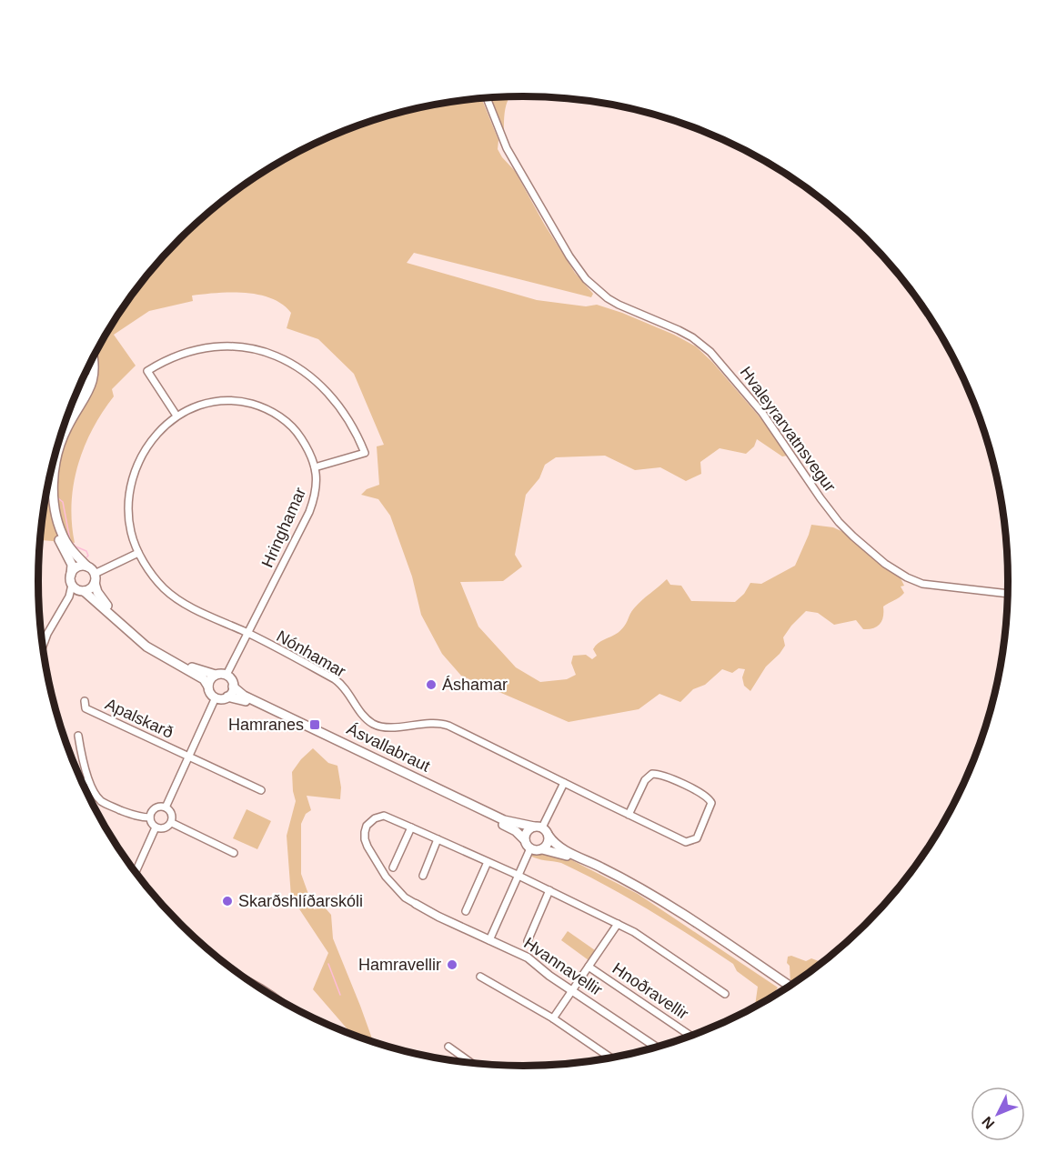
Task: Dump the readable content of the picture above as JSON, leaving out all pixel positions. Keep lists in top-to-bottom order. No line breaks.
{"streets":{"main road":["Ásvallabraut"],"street":["Hvaleyrarvatnsvegur","Hringhamar","Nónhamar","Apalskarð","Hvannavellir","Hnoðravellir"]},"crossings":[["Hringhamar","Nónhamar"],["Hringhamar","Ásvallabraut"],["Hvannavellir","Hnoðravellir"]],"places":{"other":["Áshamar","Skarðshlíðarskóli","Hamravellir"],"transit":["Hamranes"]},"north":"bottom left"}
